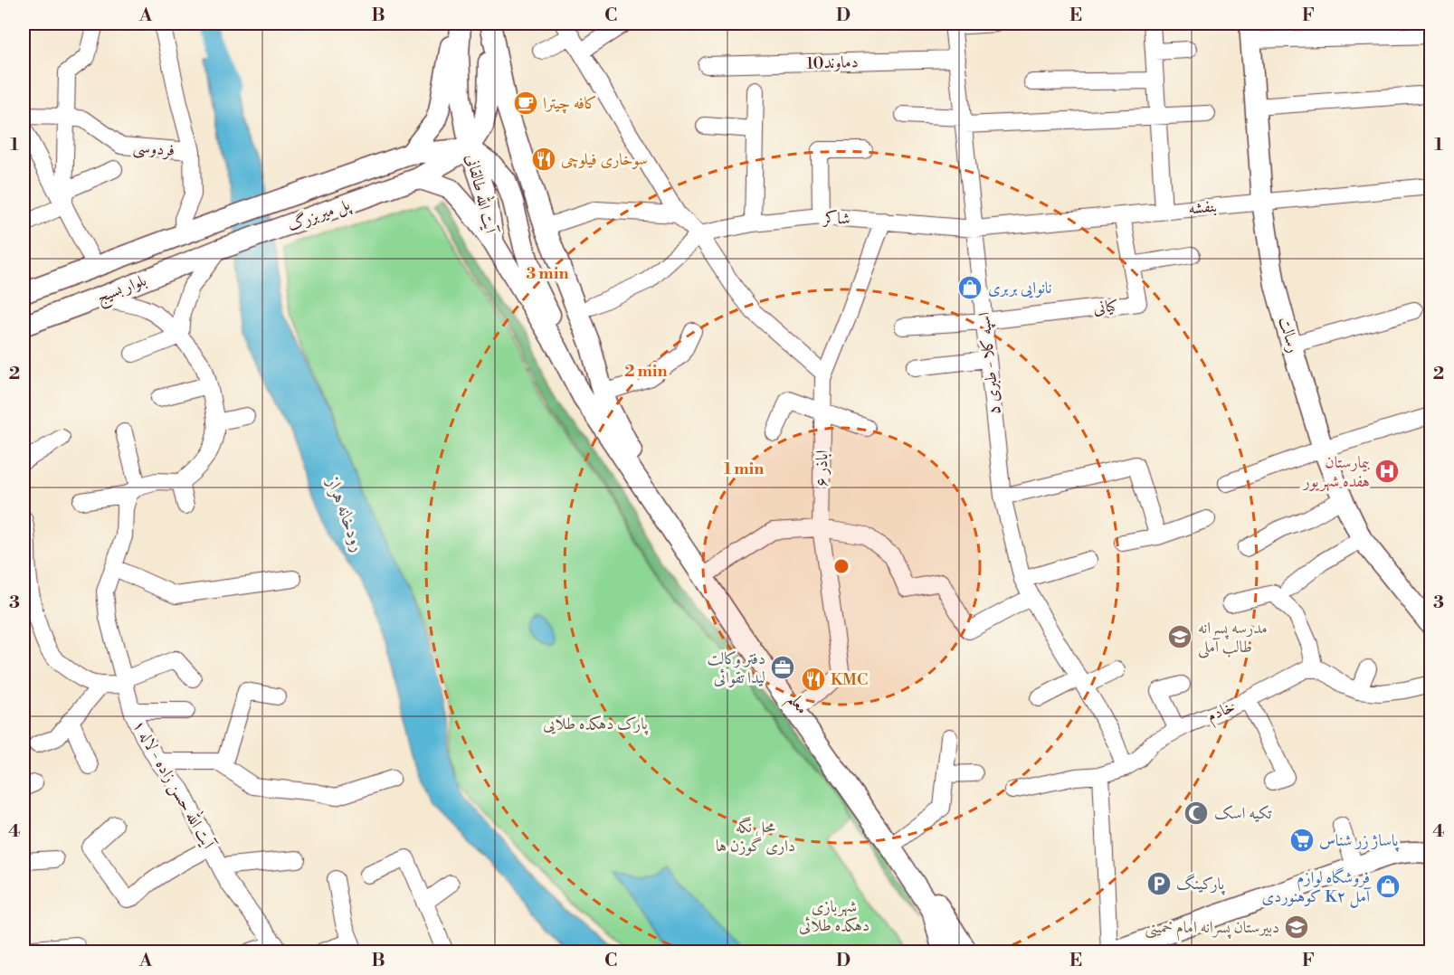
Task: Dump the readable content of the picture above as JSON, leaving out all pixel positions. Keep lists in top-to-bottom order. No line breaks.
{"streets":{"main road":["آیت الله طالقانی","پل میربزرگ","بلوار بسیج","رسالت","معلم"],"street":["دماوند10","فردوسی","بنفشه","شاکر","کیانی","اسپه کلا - طبری ۵","اباذر ۶","خادم","آیت الله حسن زاده - لاله ۱"]},"crossings":[["دماوند10","اسپه کلا - طبری ۵"],["آیت الله طالقانی","پل میربزرگ"],["آیت الله طالقانی","معلم"],["بنفشه","شاکر"],["بنفشه","کیانی"],["بنفشه","رسالت"],["بنفشه","اسپه کلا - طبری ۵"],["پل میربزرگ","بلوار بسیج"],["شاکر","اسپه کلا - طبری ۵"],["شاکر","اباذر ۶"],["کیانی","اسپه کلا - طبری ۵"],["اسپه کلا - طبری ۵","خادم"],["اباذر ۶","معلم"]],"water":["رودخانه هراز"],"parks":["پارک دهکده طلایی","محل نگه داری گوزن ها","شهربازی دهکده طلائی"],"places":{"cafe":["کافه چیترا"],"restaurant":["سوخاری فیلوچی","KMC"],"shop":["نانوایی بربری","فروشگاه لوازم کوهنوردی K۲ آمل"],"hospital":["بیمارستان هفده شهریور"],"school or university":["مدرسه پسرانه طالب آملی","دبیرستان پسرانه امام خمینی"],"office":["دفتر وکالت لیدا تقوائی"],"mosque":["تکیه اسک"],"supermarket":["پاساژ زر شناس"],"parking":["پارکینگ"]},"grid":{"columns":["A","B","C","D","E","F"],"rows":["1","2","3","4"]},"rings":["3 min","2 min","1 min"]}
